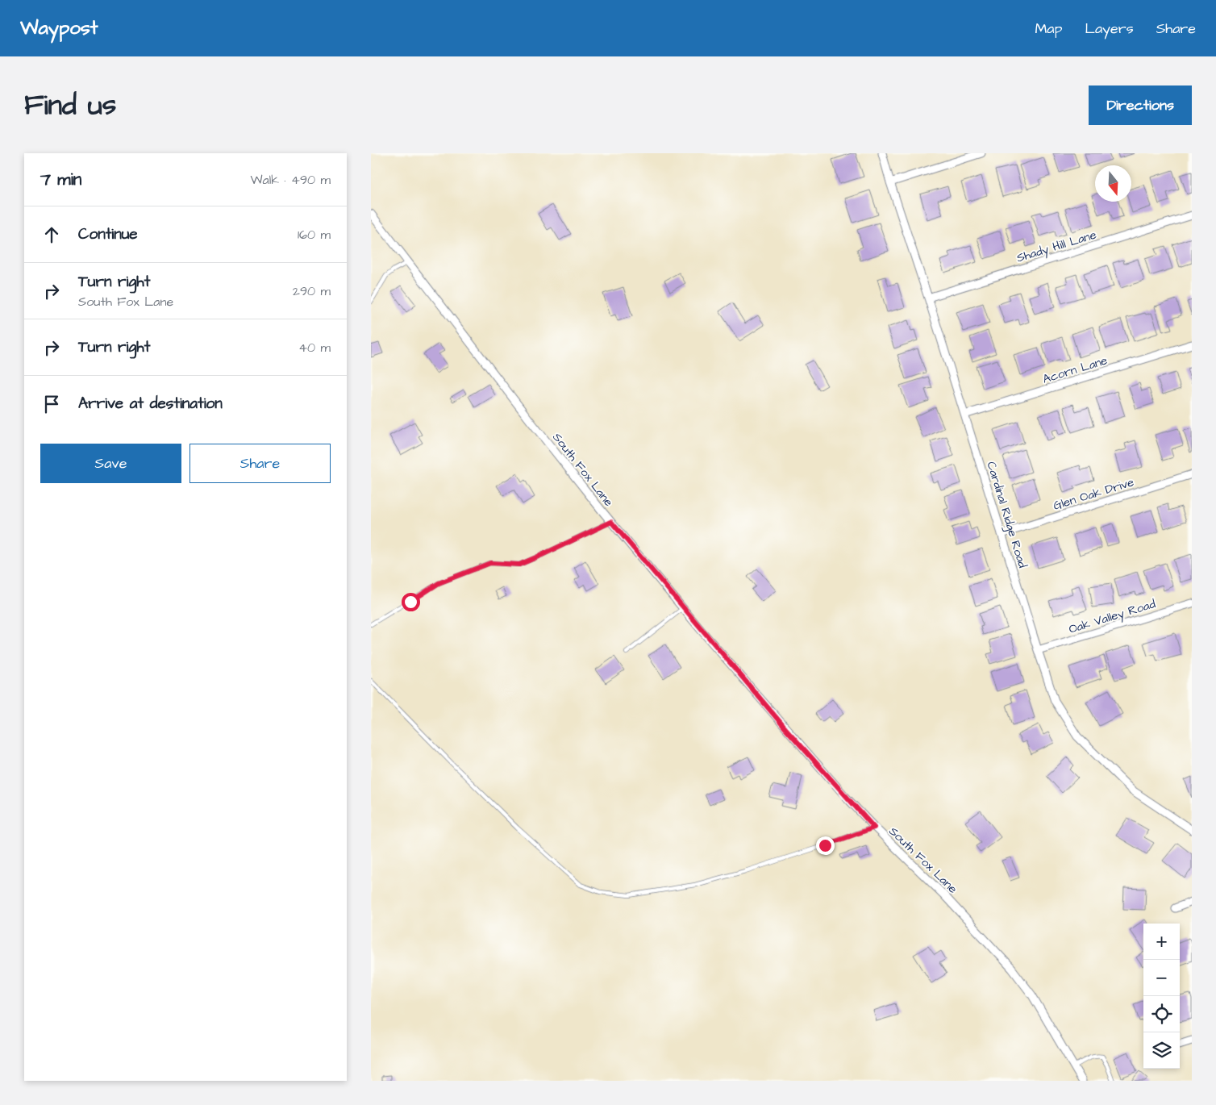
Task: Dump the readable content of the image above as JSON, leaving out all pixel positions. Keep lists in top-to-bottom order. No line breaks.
{"streets":{"street":["Shady Hill Lane","Acorn Lane","South Fox Lane","Glen Oak Drive","Cardinal Ridge Road","Oak Valley Road"]},"crossings":[["Shady Hill Lane","Cardinal Ridge Road"],["Acorn Lane","Cardinal Ridge Road"],["Glen Oak Drive","Cardinal Ridge Road"],["Cardinal Ridge Road","Oak Valley Road"]],"north":"bottom","page":{"header":"Waypost","nav":["Map","Layers","Share"],"title":"Find us","buttons":["Directions",["Save","Share"]],"heading":["7 min","Walk · 490 m"],"list":[["Continue","160 m"],["Turn right","South Fox Lane","290 m"],["Turn right","40 m"],"Arrive at destination"],"map_buttons":["+","−"]}}
